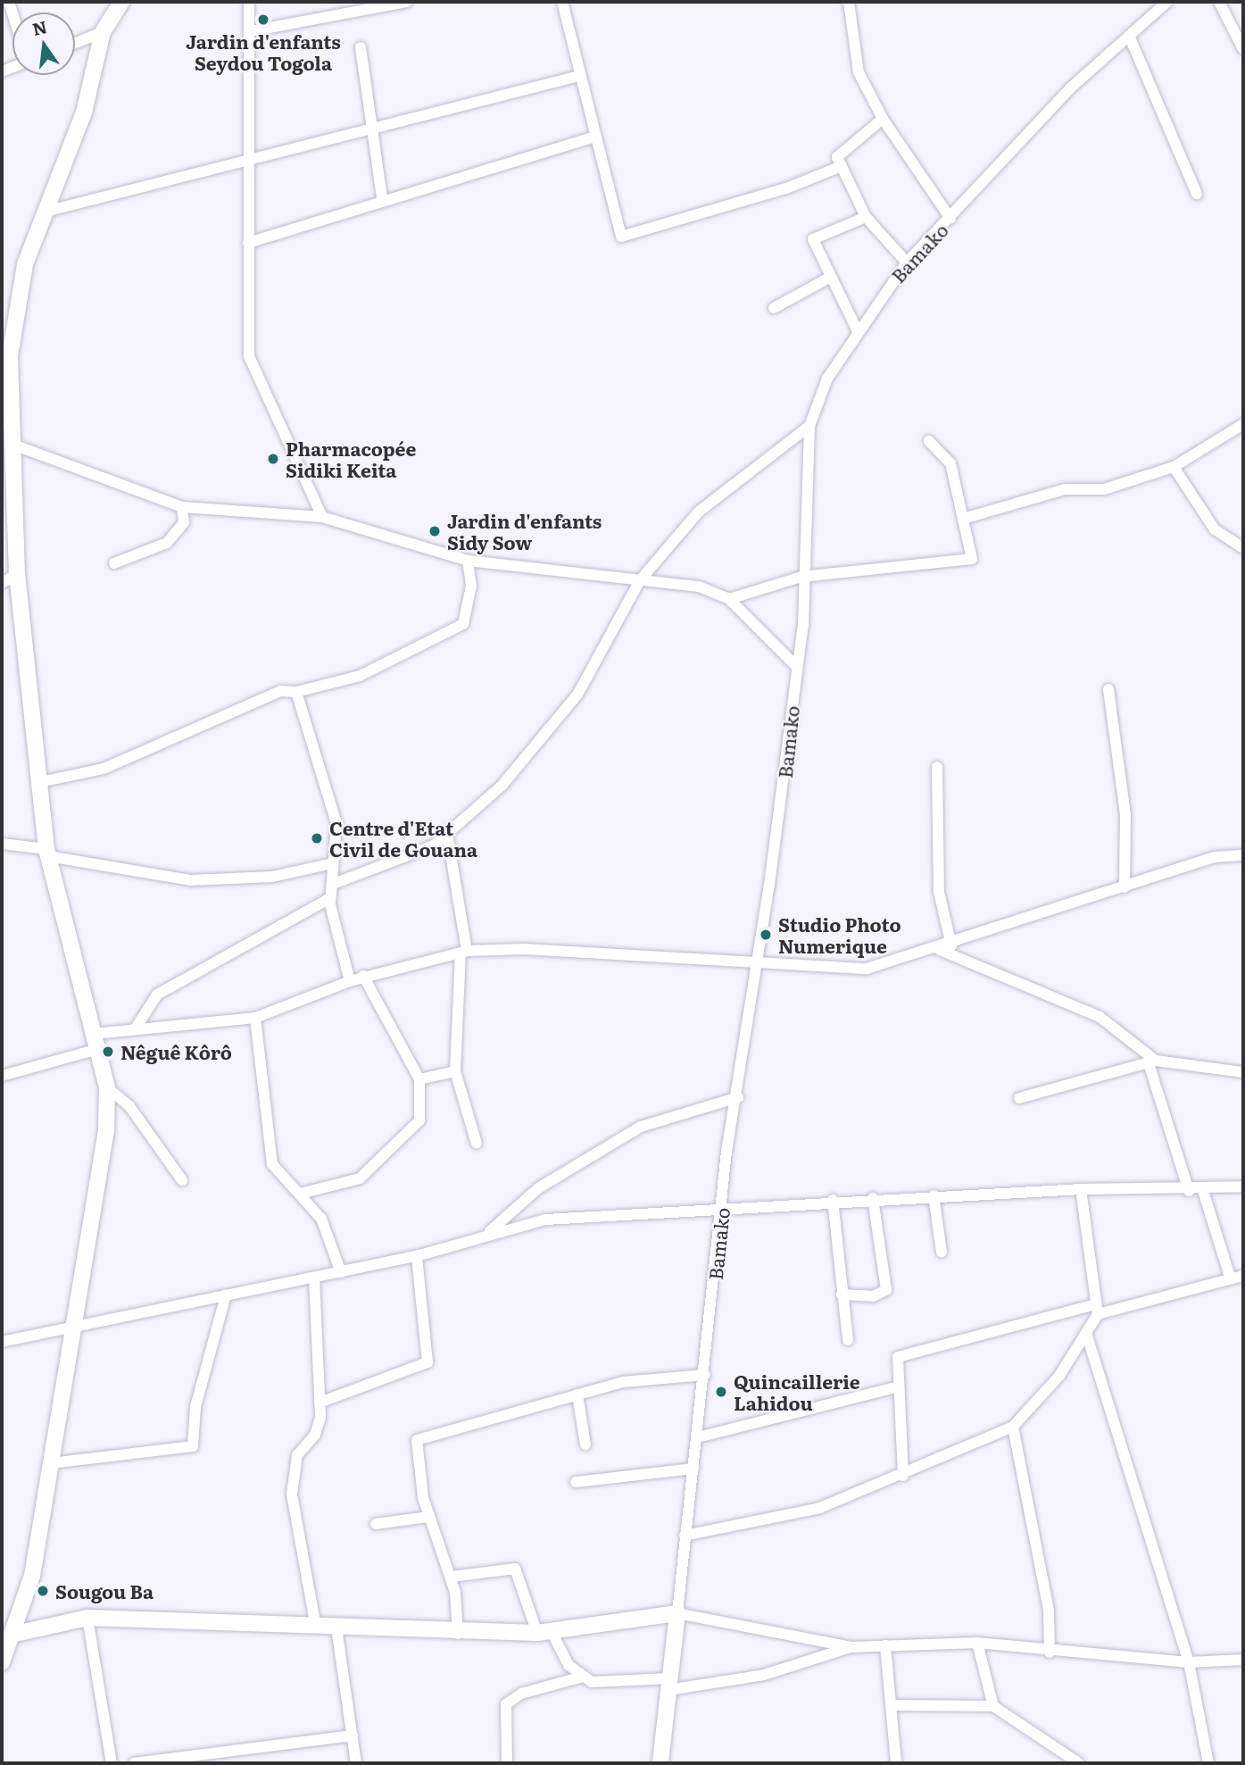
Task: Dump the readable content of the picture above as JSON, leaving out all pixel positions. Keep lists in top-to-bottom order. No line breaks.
{"streets":{"street":["Bamako"]},"places":["Jardin d'enfants Seydou Togola","Pharmacopée Sidiki Keita","Jardin d'enfants Sidy Sow","Centre d'Etat Civil de Gouana","Studio Photo Numerique","Nêguê Kôrô","Quincaillerie Lahidou","Sougou Ba"],"north":"top"}
